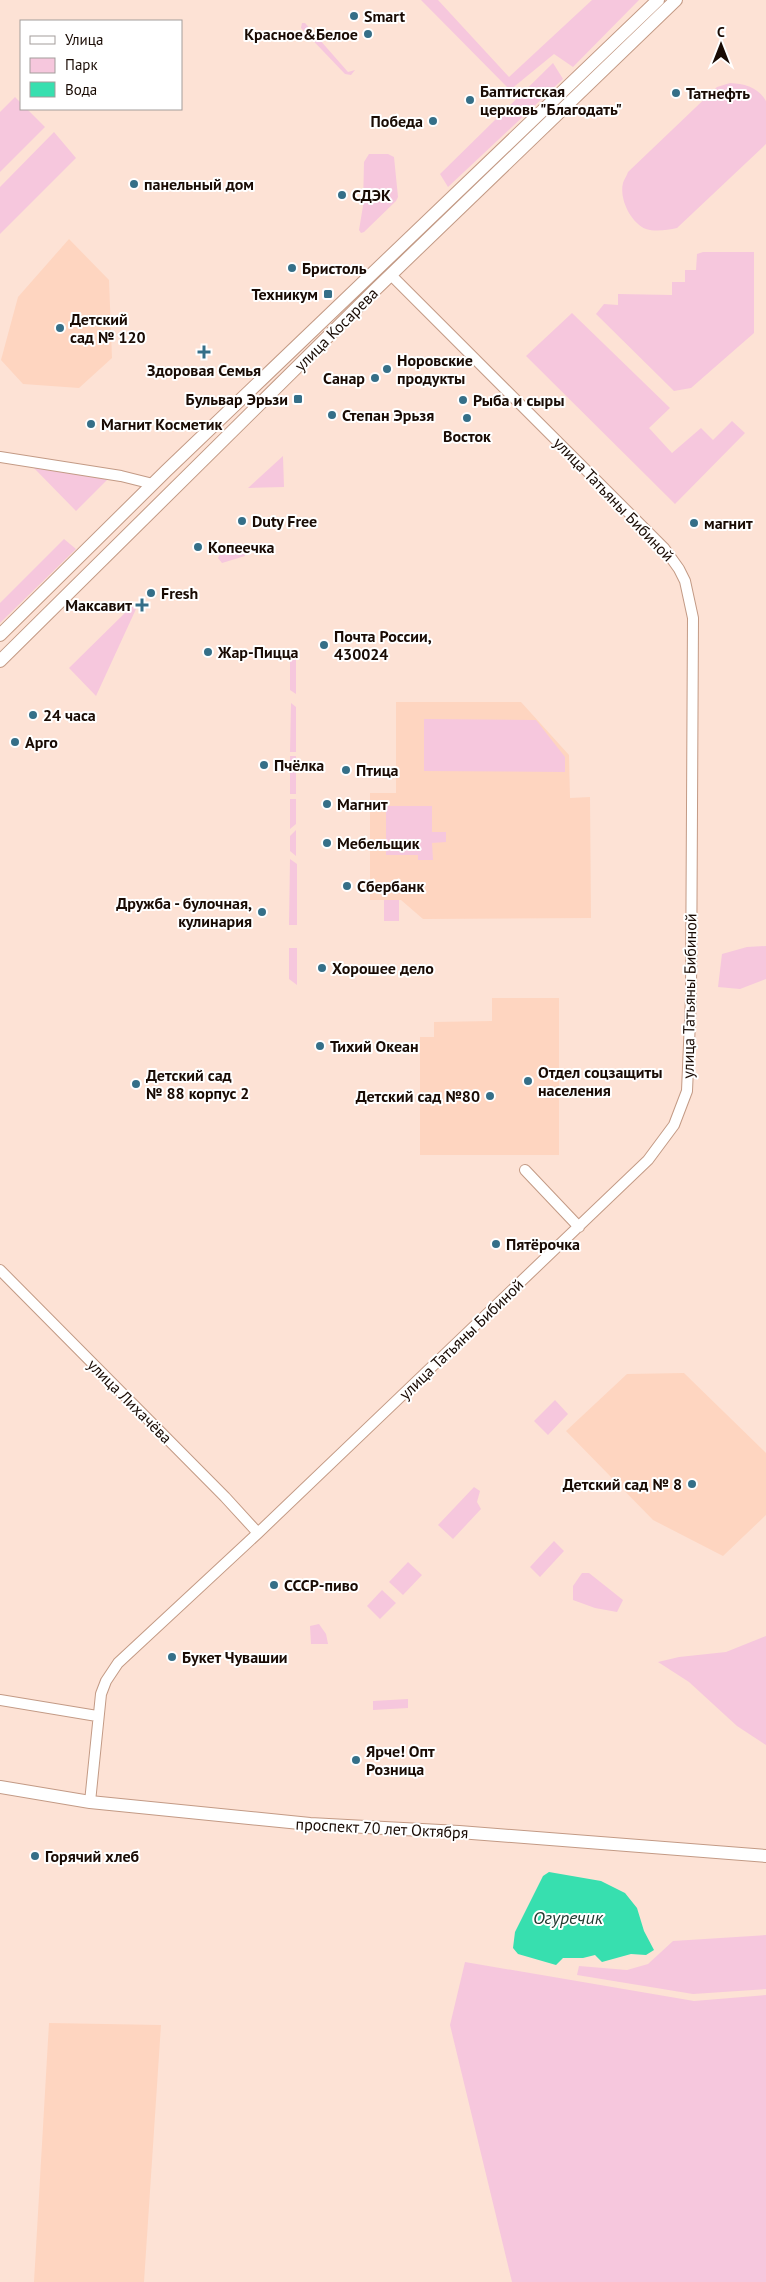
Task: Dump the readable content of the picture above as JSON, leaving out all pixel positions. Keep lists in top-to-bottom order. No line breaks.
{"streets":{"main road":["улица Косарева","проспект 70 лет Октября"],"street":["улица Татьяны Бибиной","улица Лихачёва"]},"crossings":[["улица Косарева","улица Татьяны Бибиной"],["улица Татьяны Бибиной","улица Лихачёва"],["улица Татьяны Бибиной","проспект 70 лет Октября"]],"water":["Огуречик"],"places":{"other":["Smart","Красное&Белое","Татнефть","Баптистская церковь \"Благодать\"","Победа","панельный дом","СДЭК","Бристоль","Детский сад № 120","Норовские продукты","Санар","Рыба и сыры","Степан Эрьзя","Восток","Магнит Косметик","Duty Free","магнит","Копеечка","Fresh","Почта России, 430024","Жар-Пицца","24 часа","Арго","Пчёлка","Птица","Магнит","Мебельщик","Сбербанк","Дружба - булочная, кулинария","Хорошее дело","Тихий Океан","Отдел соцзащиты населения","Детский сад № 88 корпус 2","Детский сад №80","Пятёрочка","Детский сад № 8","СССР-пиво","Букет Чувашии","Ярче! Опт Розница","Горячий хлеб"],"transit":["Техникум","Бульвар Эрьзи"],"health":["Здоровая Семья","Максавит"]},"legend":["Улица","Парк","Вода"],"north":"top"}
